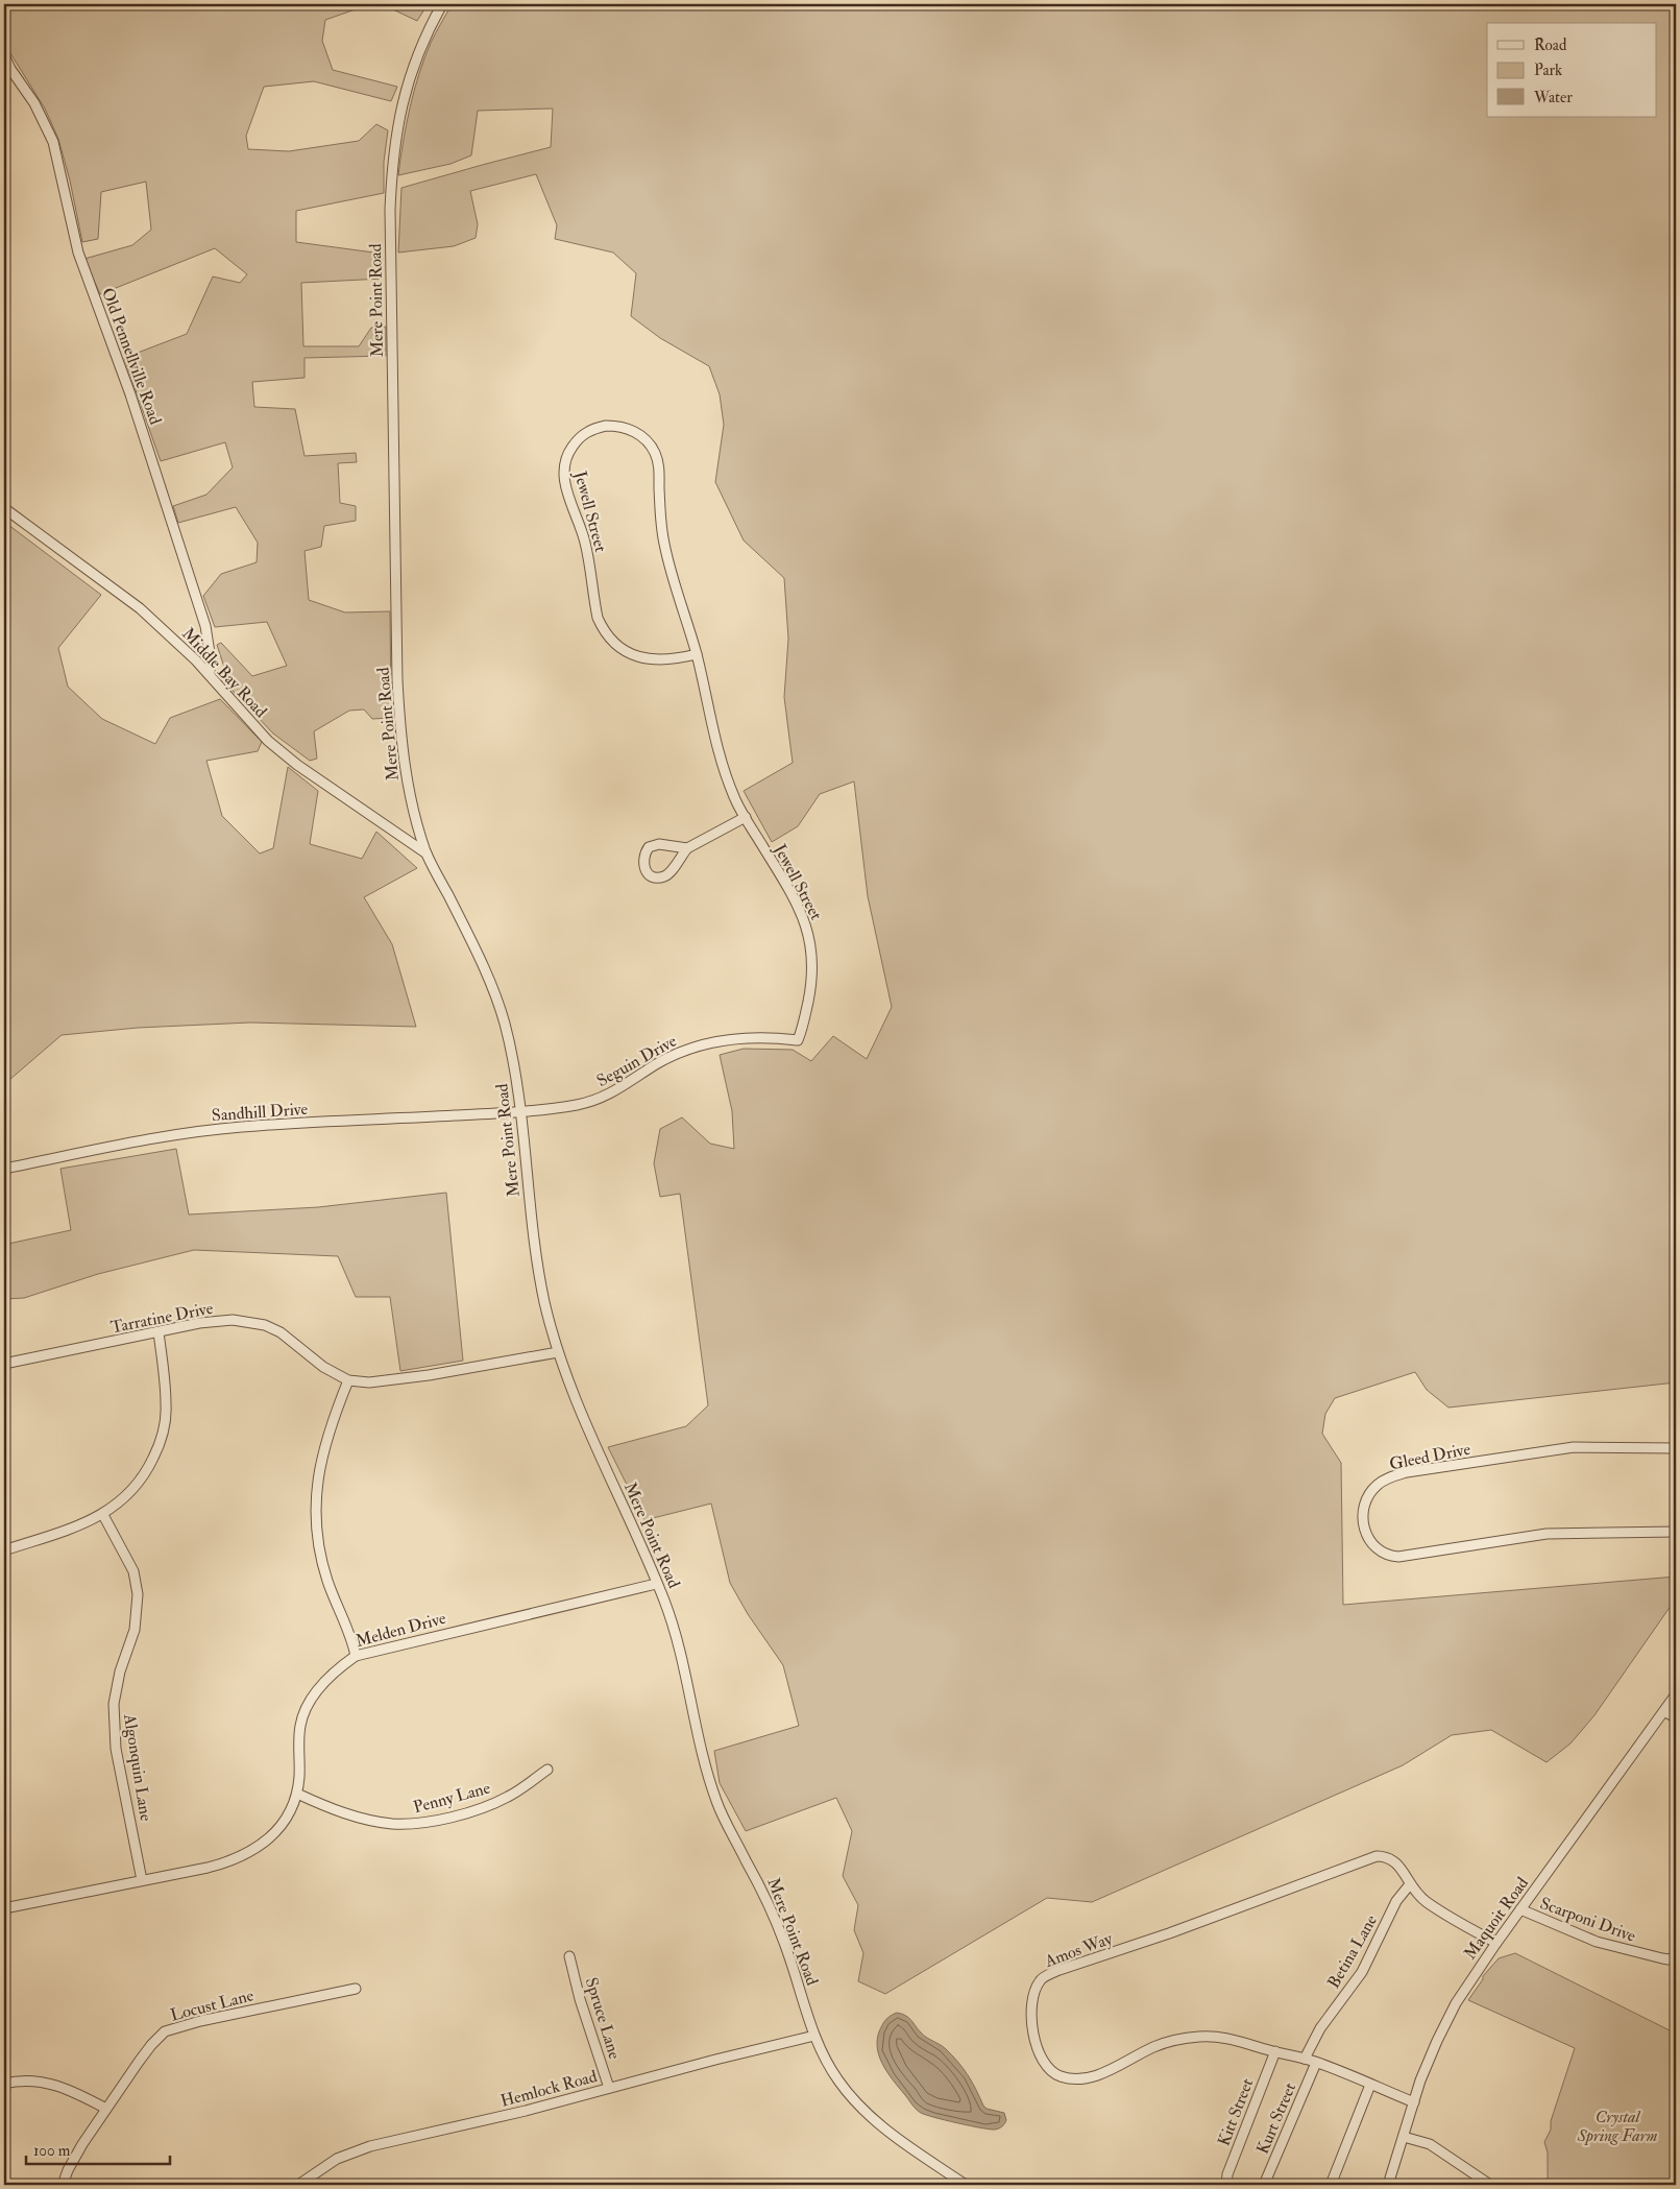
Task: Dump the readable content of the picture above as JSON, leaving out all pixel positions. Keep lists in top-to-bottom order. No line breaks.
{"streets":{"street":["Mere Point Road","Old Pennellville Road","Jewell Street","Middle Bay Road","Seguin Drive","Sandhill Drive","Tarratine Drive","Gleed Drive","Melden Drive","Algonquin Lane","Penny Lane","Maquoit Road","Scarponi Drive","Amos Way","Betina Lane","Locust Lane","Spruce Lane","Hemlock Road","Kitt Street","Kurt Street"]},"crossings":[["Mere Point Road","Middle Bay Road"],["Mere Point Road","Seguin Drive"],["Mere Point Road","Sandhill Drive"],["Mere Point Road","Tarratine Drive"],["Mere Point Road","Melden Drive"],["Mere Point Road","Hemlock Road"],["Old Pennellville Road","Middle Bay Road"],["Jewell Street","Seguin Drive"],["Seguin Drive","Sandhill Drive"],["Melden Drive","Algonquin Lane"],["Melden Drive","Penny Lane"],["Maquoit Road","Scarponi Drive"],["Maquoit Road","Amos Way"],["Amos Way","Betina Lane"],["Amos Way","Kitt Street"],["Amos Way","Kurt Street"],["Spruce Lane","Hemlock Road"]],"parks":["Crystal Spring Farm"],"legend":["Road","Park","Water"],"scale_bar":"100 m"}
